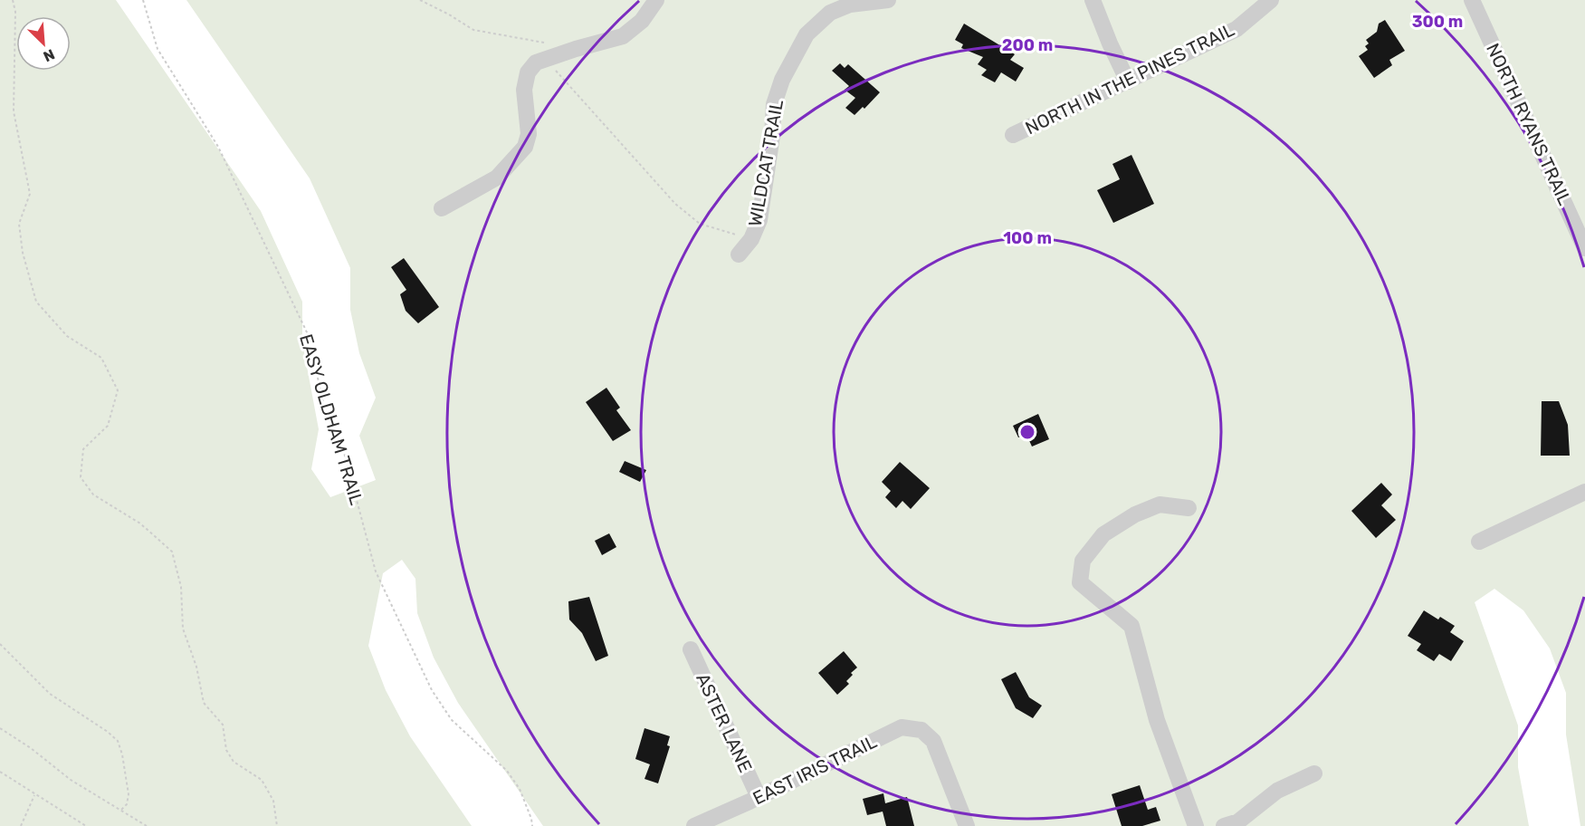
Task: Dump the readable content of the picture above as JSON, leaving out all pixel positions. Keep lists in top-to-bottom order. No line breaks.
{"streets":{"street":["NORTH IN THE PINES TRAIL","NORTH RYANS TRAIL","WILDCAT TRAIL","ASTER LANE","EAST IRIS TRAIL"],"path":["EASY OLDHAM TRAIL"]},"crossings":[["ASTER LANE","EAST IRIS TRAIL"]],"north":"bottom right","rings":["300 m","200 m","100 m"]}
